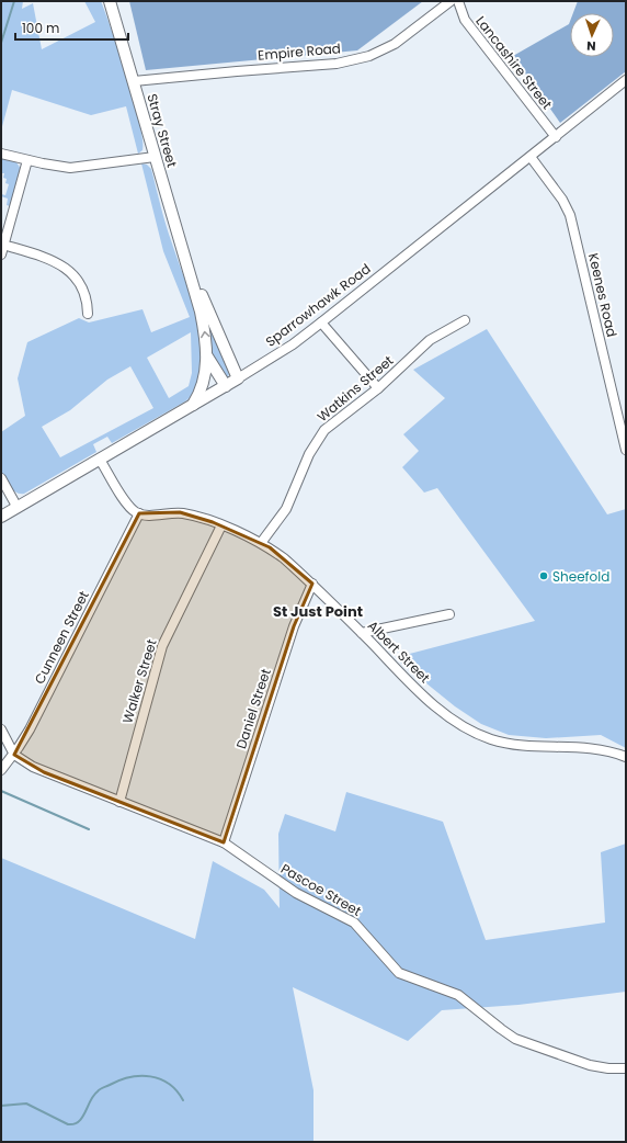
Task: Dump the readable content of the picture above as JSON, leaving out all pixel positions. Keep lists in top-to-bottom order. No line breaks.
{"streets":{"main road":["Stray Street","Sparrowhawk Road"],"street":["Empire Road","Lancashire Street","Keenes Road","Watkins Street","Cunneen Street","Albert Street","Walker Street","Daniel Street","Pascoe Street"]},"crossings":[["Empire Road","Stray Street"],["Lancashire Street","Sparrowhawk Road"],["Stray Street","Sparrowhawk Road"],["Keenes Road","Sparrowhawk Road"],["Watkins Street","Albert Street"],["Cunneen Street","Albert Street"],["Cunneen Street","Pascoe Street"],["Albert Street","Walker Street"],["Albert Street","Daniel Street"],["Walker Street","Pascoe Street"],["Daniel Street","Pascoe Street"]],"districts":["St Just Point"],"places":["Sheefold"],"scale_bar":"100 m","north":"bottom"}
